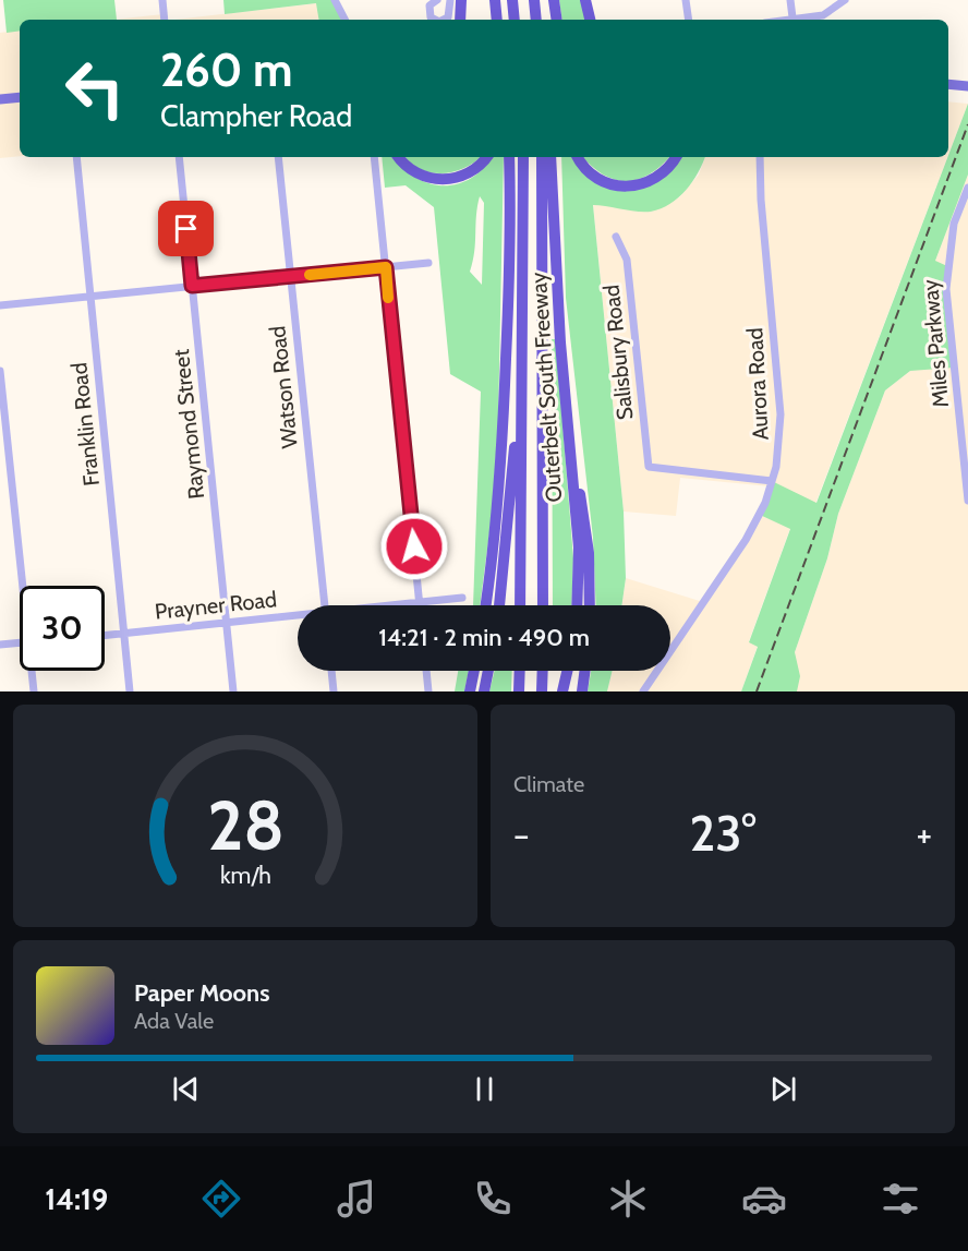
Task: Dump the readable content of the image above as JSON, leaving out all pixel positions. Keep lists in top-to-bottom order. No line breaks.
{"streets":{"highway":["Outerbelt South Freeway"],"street":["Miles Parkway","Salisbury Road","Aurora Road","Watson Road","Franklin Road","Raymond Street","Prayner Road"]},"crossings":[["Salisbury Road","Aurora Road"],["Franklin Road","Prayner Road"],["Raymond Street","Prayner Road"]],"page":{"turn":["260 m","Clampher Road"],"limit":"30","trip":"14:21 · 2 min · 490 m","tile":"Climate","heat":["−","23°","+"],"song":["Paper Moons","Ada Vale"],"tabs":"14:19","gauge":["28","km/h"]}}
